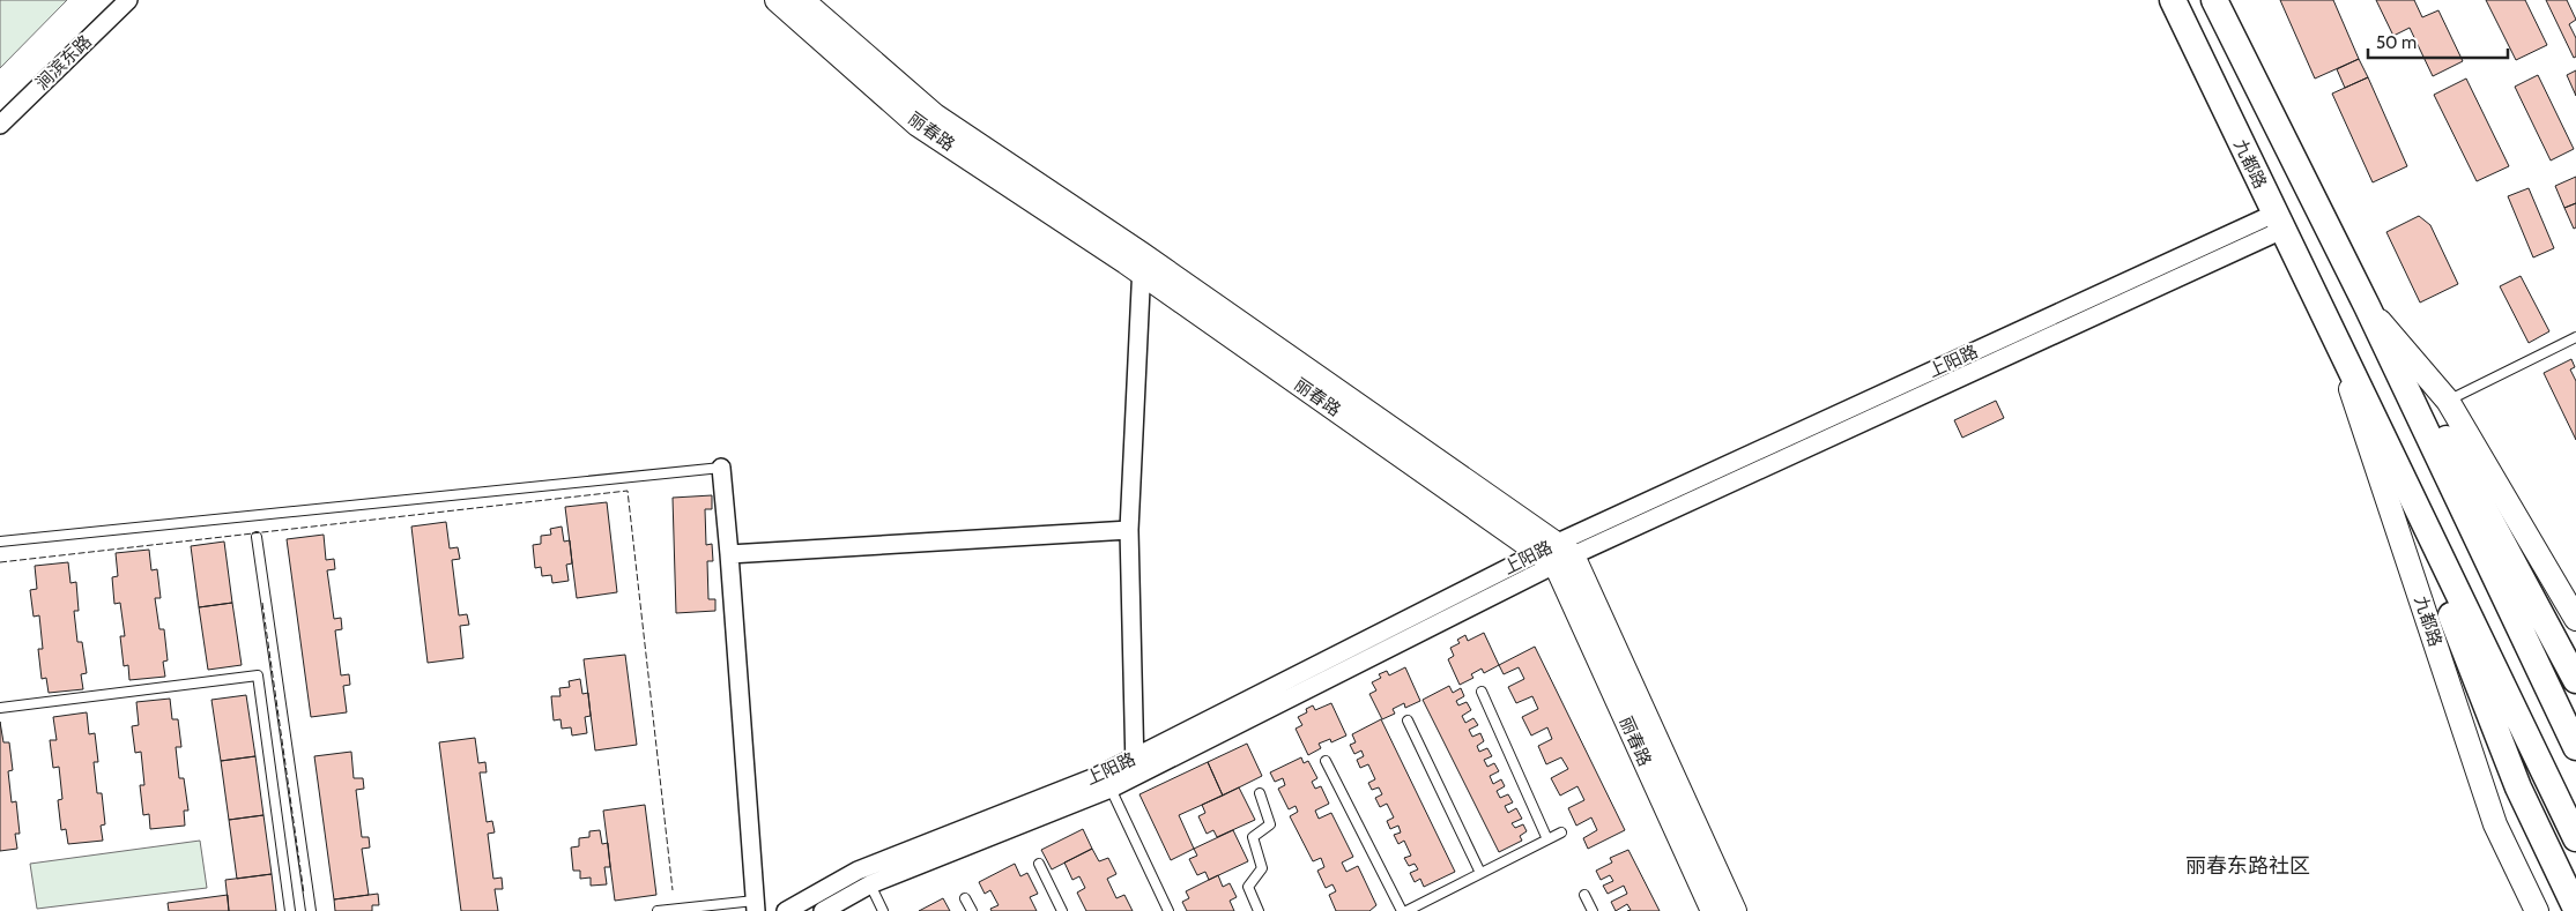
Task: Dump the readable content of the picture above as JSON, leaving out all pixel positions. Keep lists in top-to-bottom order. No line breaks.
{"streets":{"main road":["丽春路","九都路"],"street":["涧滨东路","上阳路"]},"crossings":[["丽春路","上阳路"],["九都路","上阳路"]],"districts":["丽春东路社区"],"scale_bar":"50 m"}
